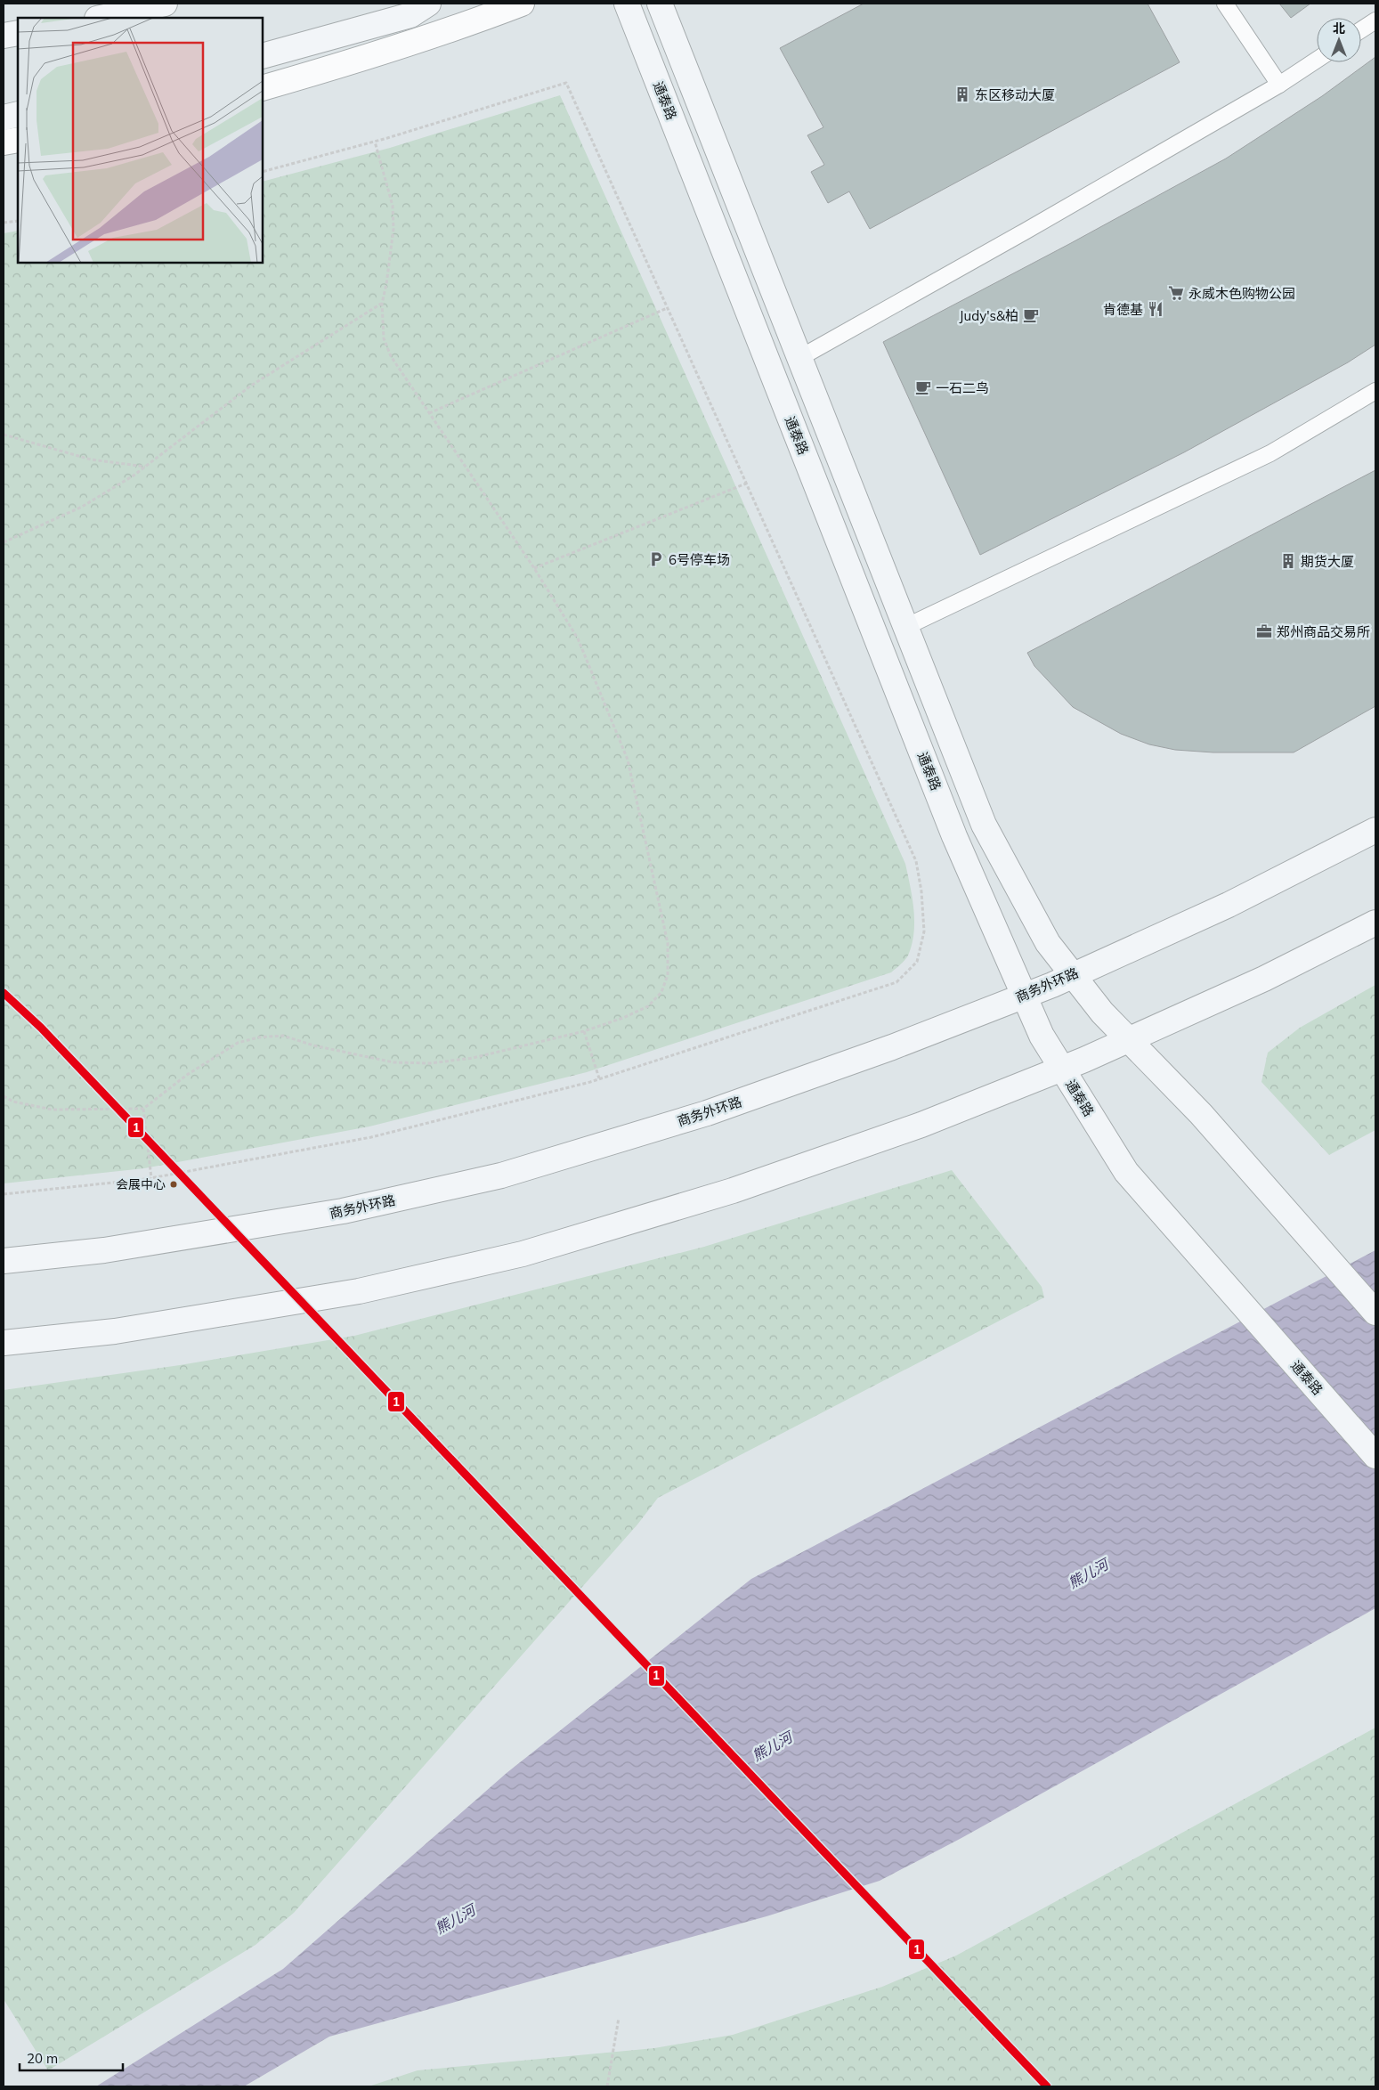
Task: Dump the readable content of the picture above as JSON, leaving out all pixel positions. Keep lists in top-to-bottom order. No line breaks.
{"streets":{"street":["通泰路","商务外环路"]},"crossings":[["通泰路","商务外环路"]],"water":["熊儿河"],"places":{"building":["东区移动大厦","期货大厦"],"supermarket":["永威木色购物公园"],"restaurant":["肯德基"],"cafe":["Judy's&柏","一石二鸟"],"parking":["6号停车场"],"office":["郑州商品交易所"],"other":["会展中心"]},"lines":["transit line 1"],"scale_bar":"20 m","north":"top"}
